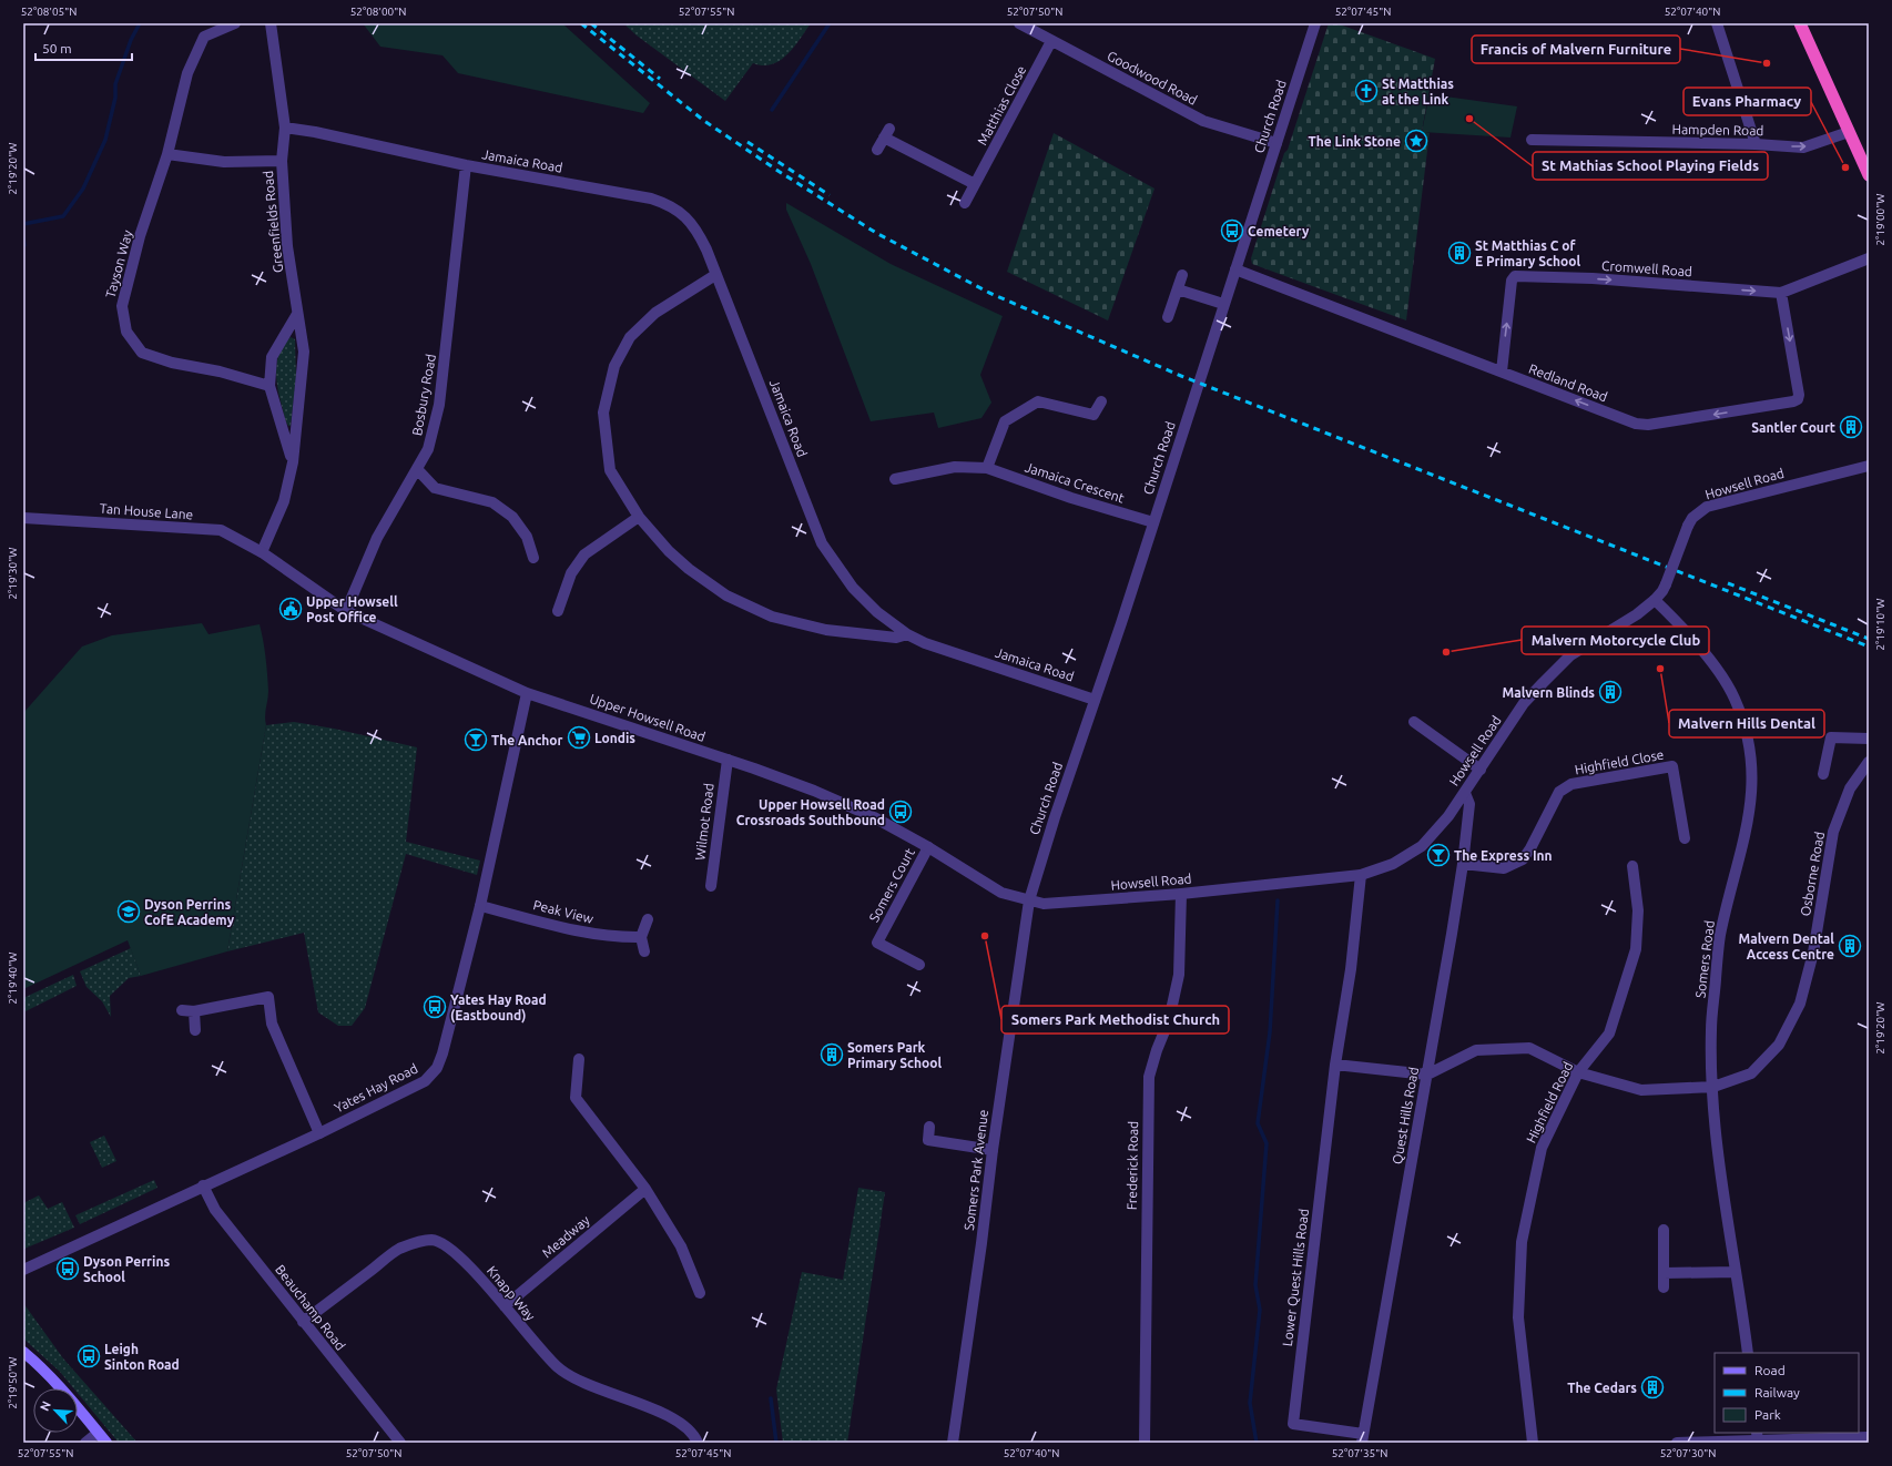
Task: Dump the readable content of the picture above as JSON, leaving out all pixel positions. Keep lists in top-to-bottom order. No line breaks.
{"streets":{"street":["Goodwood Road","Matthias Close","Church Road","Hampden Road","Jamaica Road","Greenfields Road","Tayson Way","Cromwell Road","Redland Road","Bosbury Road","Jamaica Crescent","Howsell Road","Tan House Lane","Upper Howsell Road","Highfield Close","Wilmot Road","Osborne Road","Somers Court","Peak View","Somers Road","Yates Hay Road","Highfield Road","Quest Hills Road","Frederick Road","Somers Park Avenue","Meadway","Lower Quest Hills Road","Knapp Way","Beauchamp Road"]},"crossings":[["Goodwood Road","Matthias Close"],["Goodwood Road","Church Road"],["Church Road","Jamaica Road"],["Church Road","Redland Road"],["Church Road","Jamaica Crescent"],["Church Road","Howsell Road"],["Church Road","Upper Howsell Road"],["Church Road","Somers Park Avenue"],["Jamaica Road","Bosbury Road"],["Greenfields Road","Tayson Way"],["Greenfields Road","Tan House Lane"],["Greenfields Road","Upper Howsell Road"],["Cromwell Road","Redland Road"],["Bosbury Road","Upper Howsell Road"],["Howsell Road","Upper Howsell Road"],["Howsell Road","Somers Road"],["Howsell Road","Quest Hills Road"],["Howsell Road","Frederick Road"],["Howsell Road","Somers Park Avenue"],["Howsell Road","Lower Quest Hills Road"],["Tan House Lane","Upper Howsell Road"],["Upper Howsell Road","Wilmot Road"],["Upper Howsell Road","Somers Court"],["Upper Howsell Road","Yates Hay Road"],["Upper Howsell Road","Somers Park Avenue"],["Highfield Close","Quest Hills Road"],["Osborne Road","Somers Road"],["Osborne Road","Highfield Road"],["Osborne Road","Quest Hills Road"],["Peak View","Yates Hay Road"],["Yates Hay Road","Beauchamp Road"],["Quest Hills Road","Lower Quest Hills Road"],["Meadway","Knapp Way"],["Knapp Way","Beauchamp Road"]],"places":{"other":["Francis of Malvern Furniture","St Mathias School Playing Fields","Evans Pharmacy","Malvern Motorcycle Club","Malvern Hills Dental","Somers Park Methodist Church"],"church":["St Matthias at the Link"],"place":["The Link Stone"],"bus stop":["Cemetery","Upper Howsell Road Crossroads Southbound","Yates Hay Road (Eastbound)","Dyson Perrins School","Leigh Sinton Road"],"building":["St Matthias C of E Primary School","Santler Court","Malvern Blinds","Malvern Dental Access Centre","Somers Park Primary School","The Cedars"],"public building":["Upper Howsell Post Office"],"supermarket":["Londis"],"bar":["The Anchor","The Express Inn"],"school or university":["Dyson Perrins CofE Academy"]},"legend":["Road","Railway","Park"],"scale_bar":"50 m","north":"top left","coordinates":["52°08'05\"N","52°08'00\"N","52°07'55\"N","52°07'50\"N","52°07'45\"N","52°07'40\"N","2°19'20\"W","2°19'00\"W","2°19'30\"W","2°19'10\"W","2°19'40\"W","2°19'50\"W","52°07'35\"N","52°07'30\"N"]}
